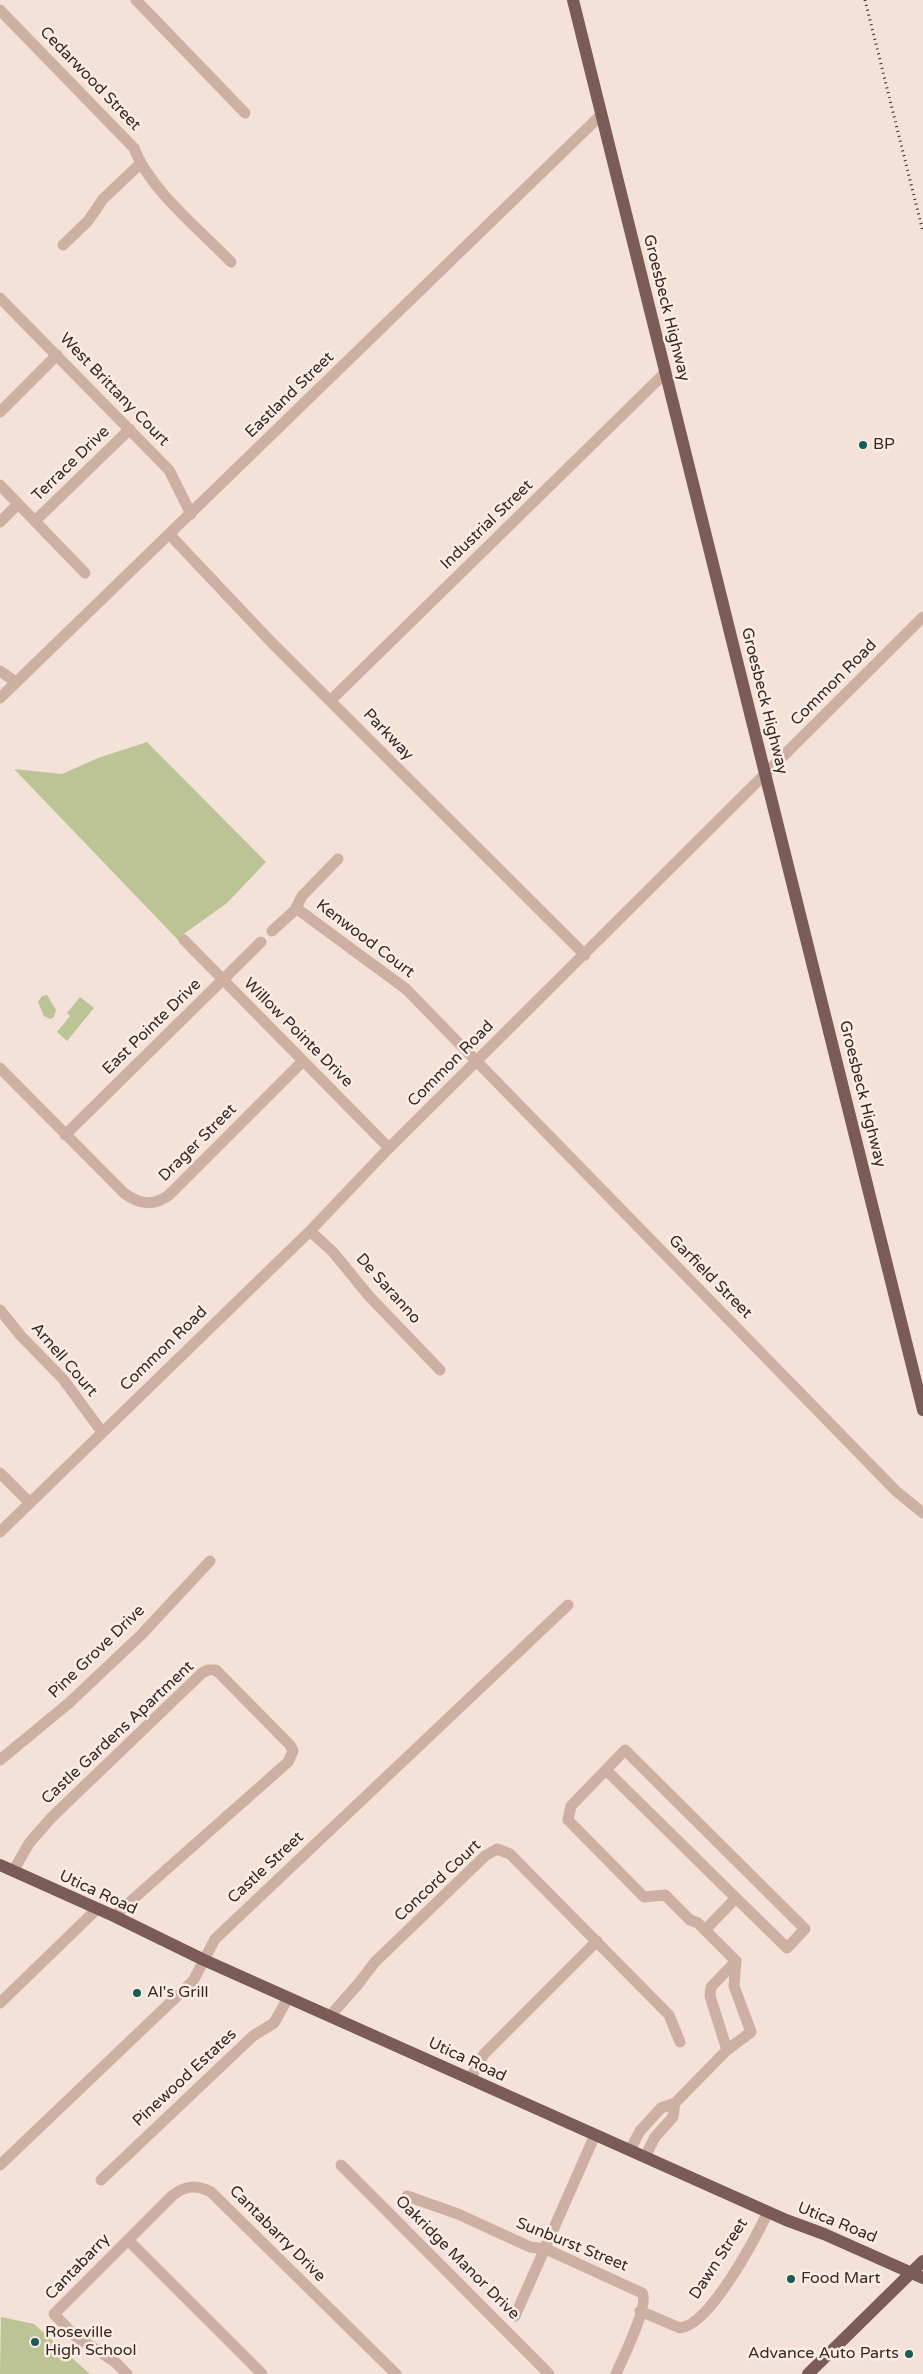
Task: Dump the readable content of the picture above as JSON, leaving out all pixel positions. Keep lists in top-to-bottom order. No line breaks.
{"streets":{"main road":["Groesbeck Highway","Utica Road"],"street":["Cedarwood Street","West Brittany Court","Eastland Street","Terrace Drive","Industrial Street","Common Road","Parkway","Kenwood Court","East Pointe Drive","Willow Pointe Drive","Drager Street","Garfield Street","De Saranno","Arnell Court","Pine Grove Drive","Castle Gardens Apartment","Castle Street","Concord Court","Pinewood Estates","Cantabarry Drive","Sunburst Street","Oakridge Manor Drive","Dawn Street","Cantabarry"]},"crossings":[["Groesbeck Highway","Eastland Street"],["Groesbeck Highway","Industrial Street"],["Groesbeck Highway","Common Road"],["West Brittany Court","Eastland Street"],["West Brittany Court","Terrace Drive"],["Eastland Street","Parkway"],["Industrial Street","Parkway"],["Common Road","Parkway"],["Common Road","Kenwood Court"],["Common Road","Willow Pointe Drive"],["Common Road","Garfield Street"],["Common Road","De Saranno"],["Common Road","Arnell Court"],["Kenwood Court","Garfield Street"],["East Pointe Drive","Willow Pointe Drive"],["East Pointe Drive","Drager Street"],["Willow Pointe Drive","Drager Street"],["Castle Gardens Apartment","Utica Road"],["Castle Street","Utica Road"],["Concord Court","Utica Road"],["Utica Road","Pinewood Estates"],["Utica Road","Dawn Street"],["Cantabarry Drive","Cantabarry"],["Sunburst Street","Dawn Street"]],"places":["BP","Al's Grill","Food Mart","Roseville High School","Advance Auto Parts"]}
